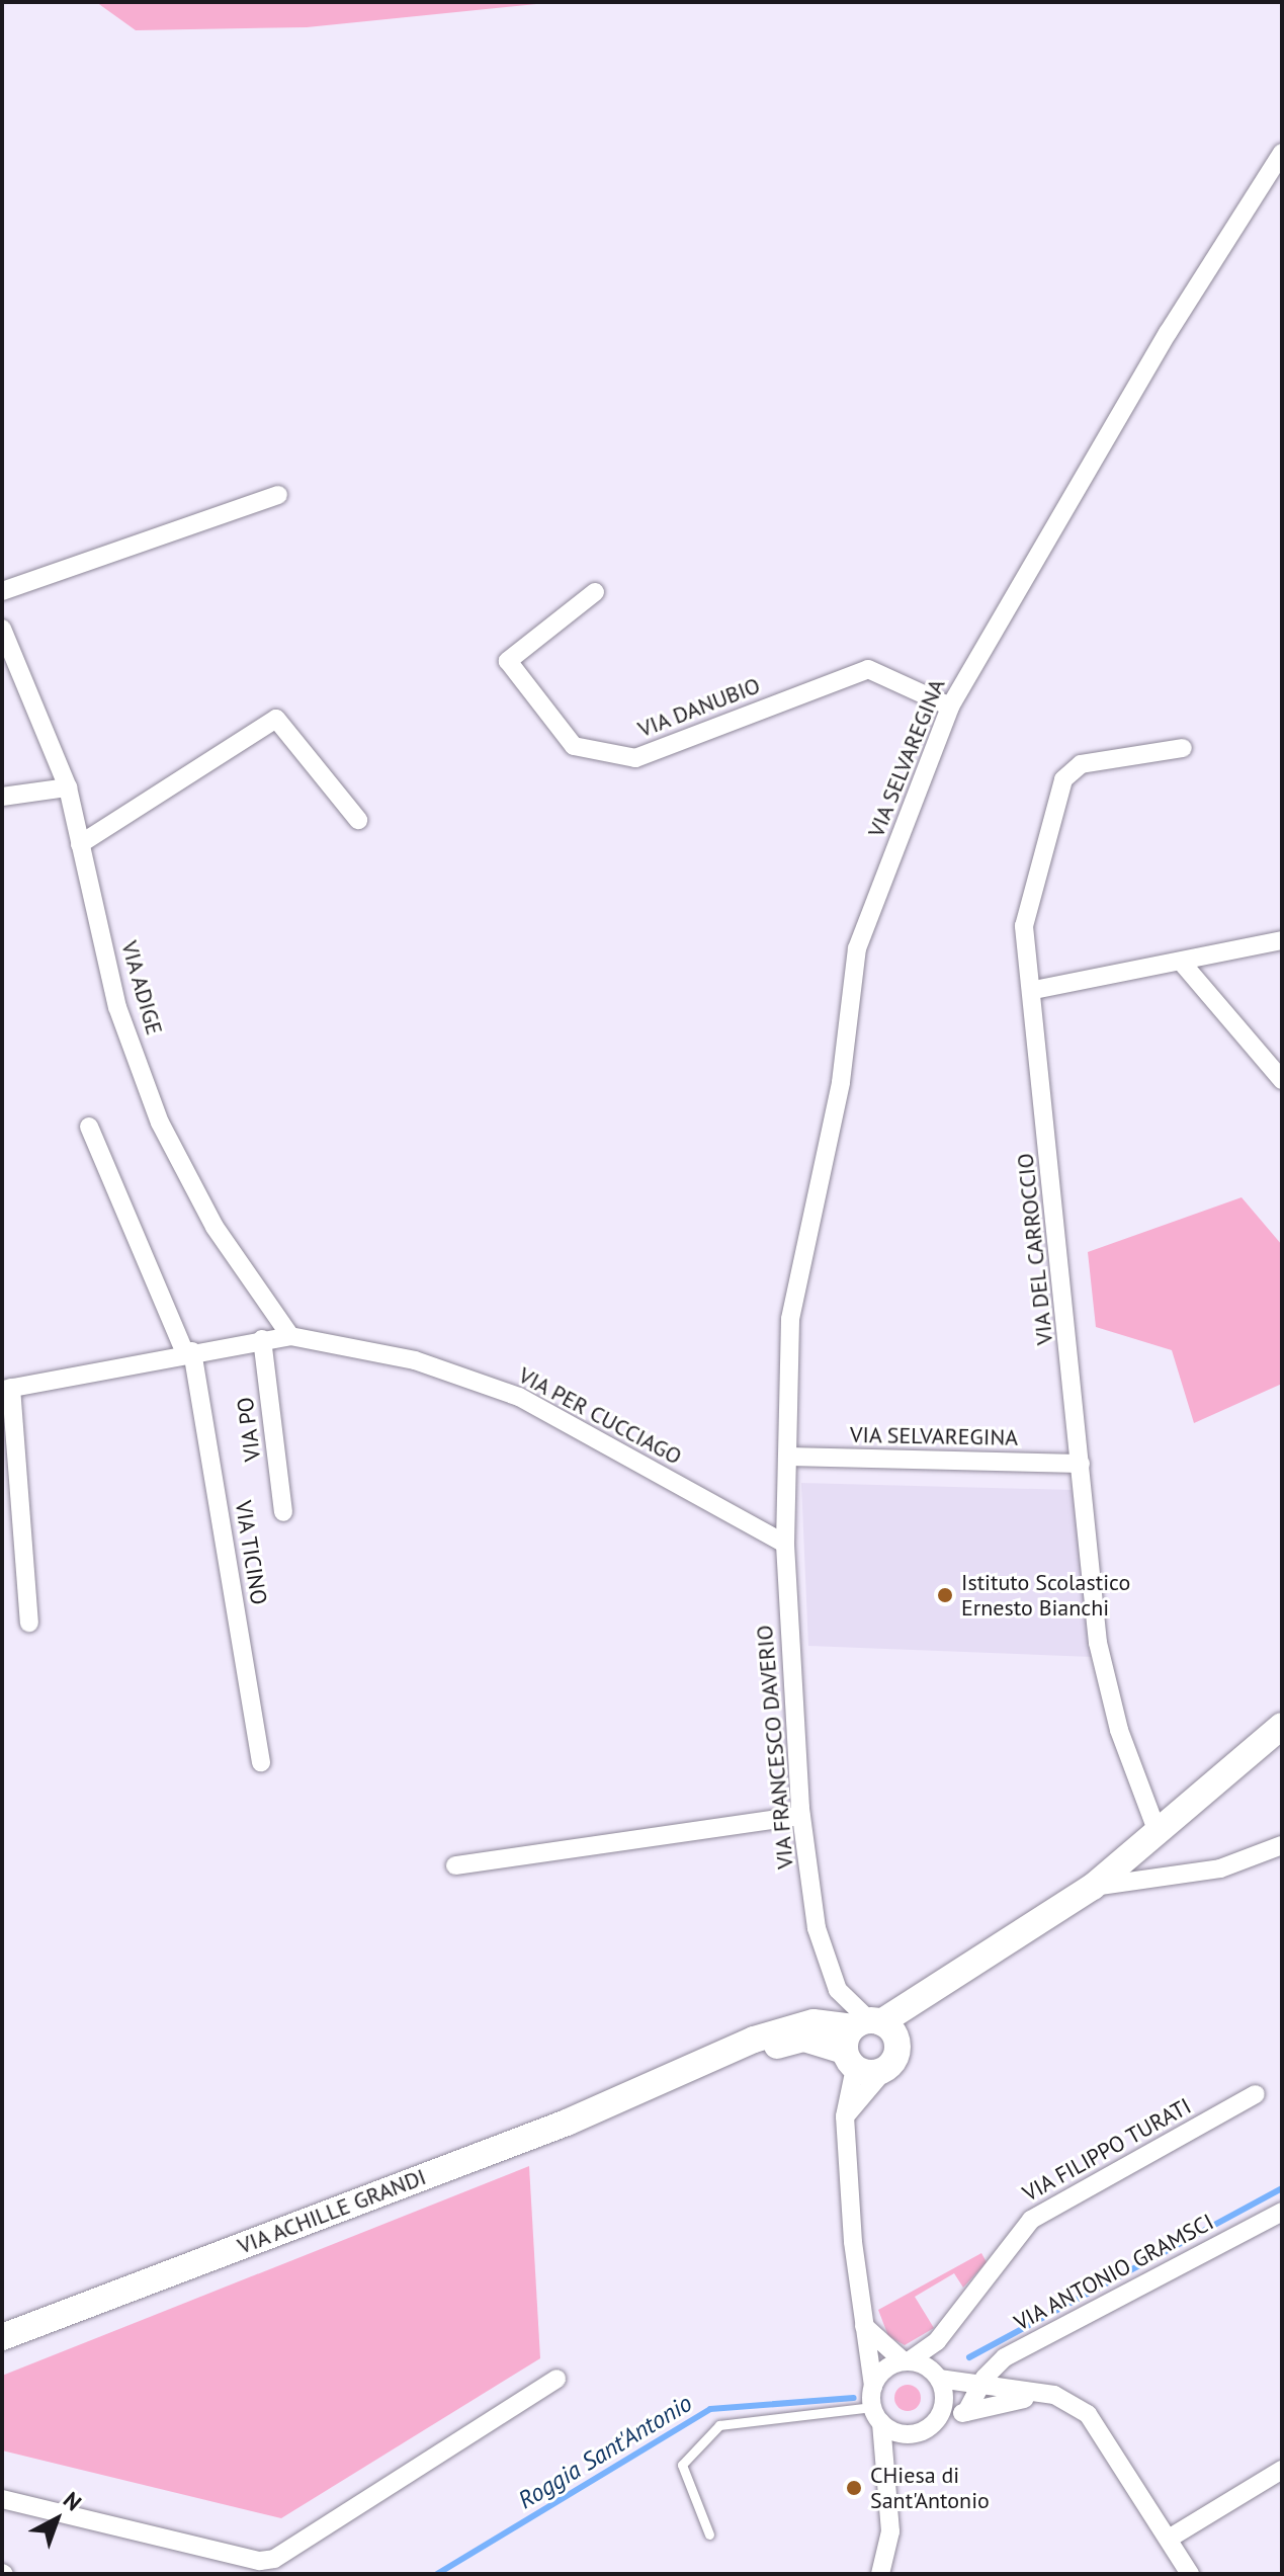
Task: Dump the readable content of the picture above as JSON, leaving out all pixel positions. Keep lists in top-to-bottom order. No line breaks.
{"streets":{"main road":["VIA ACHILLE GRANDI"],"street":["VIA DANUBIO","VIA SELVAREGINA","VIA ADIGE","VIA DEL CARROCCIO","VIA PER CUCCIAGO","VIA PO","VIA TICINO","VIA FRANCESCO DAVERIO","VIA FILIPPO TURATI","VIA ANTONIO GRAMSCI"]},"crossings":[["VIA DANUBIO","VIA SELVAREGINA"],["VIA SELVAREGINA","VIA DEL CARROCCIO"],["VIA SELVAREGINA","VIA PER CUCCIAGO"],["VIA SELVAREGINA","VIA FRANCESCO DAVERIO"],["VIA ADIGE","VIA PER CUCCIAGO"],["VIA PER CUCCIAGO","VIA PO"],["VIA PER CUCCIAGO","VIA TICINO"],["VIA PER CUCCIAGO","VIA FRANCESCO DAVERIO"],["VIA FRANCESCO DAVERIO","VIA ACHILLE GRANDI"]],"water":["Roggia Sant'Antonio"],"places":["Istituto Scolastico Ernesto Bianchi","CHiesa di Sant'Antonio"],"north":"top right"}
